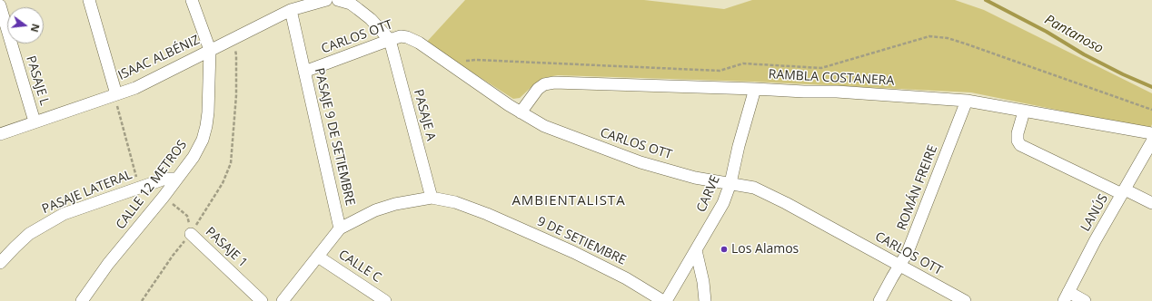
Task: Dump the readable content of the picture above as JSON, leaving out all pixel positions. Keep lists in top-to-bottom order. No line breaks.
{"streets":{"street":["CARLOS OTT","ISAAC ALBÉNIZ","RAMBLA COSTANERA","PASAJE L","PASAJE A","PASAJE 9 DE SETIEMBRE","CALLE 12 METROS","ROMÁN FREIRE","PASAJE LATERAL","CARVE","LANÚS","9 DE SETIEMBRE","PASAJE 1","CALLE C"]},"crossings":[["CARLOS OTT","RAMBLA COSTANERA"],["CARLOS OTT","PASAJE A"],["CARLOS OTT","PASAJE 9 DE SETIEMBRE"],["CARLOS OTT","ROMÁN FREIRE"],["CARLOS OTT","CARVE"],["ISAAC ALBÉNIZ","PASAJE L"],["ISAAC ALBÉNIZ","PASAJE 9 DE SETIEMBRE"],["ISAAC ALBÉNIZ","CALLE 12 METROS"],["RAMBLA COSTANERA","ROMÁN FREIRE"],["RAMBLA COSTANERA","CARVE"],["PASAJE A","9 DE SETIEMBRE"],["PASAJE 9 DE SETIEMBRE","9 DE SETIEMBRE"],["CALLE 12 METROS","PASAJE LATERAL"],["CALLE 12 METROS","PASAJE 1"],["CARVE","9 DE SETIEMBRE"]],"districts":["AMBIENTALISTA"],"water":["Pantanoso"],"places":["Los Alamos"],"north":"right"}
